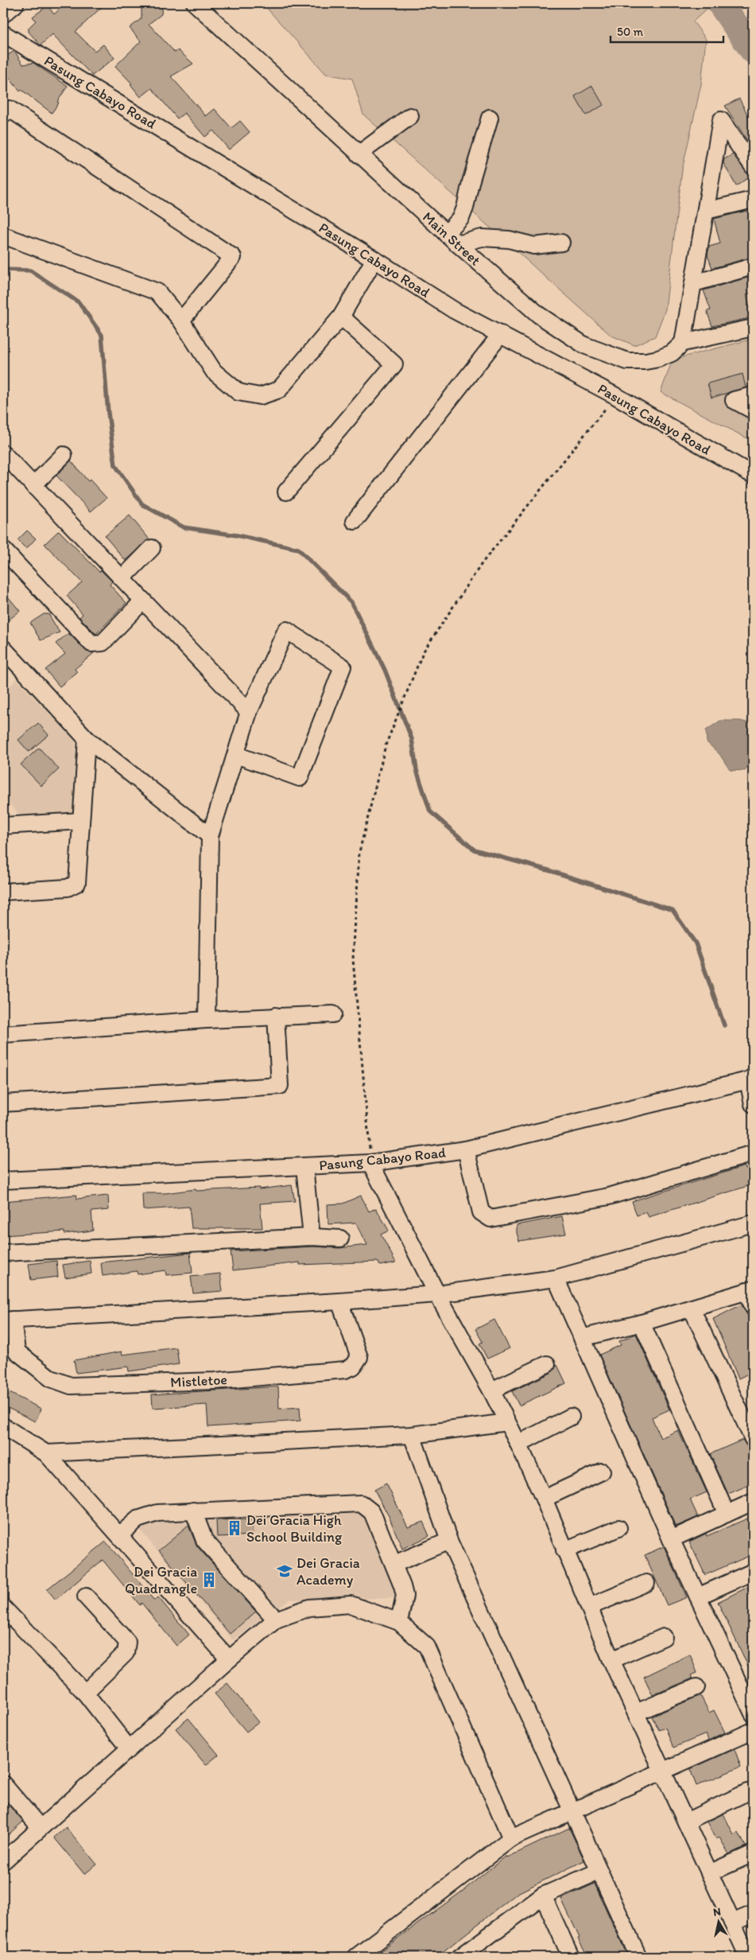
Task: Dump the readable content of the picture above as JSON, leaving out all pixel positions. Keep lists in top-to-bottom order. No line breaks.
{"streets":{"street":["Pasung Cabayo Road","Main Street","Mistletoe"]},"places":{"building":["Dei Gracia High School Building","Dei Gracia Quadrangle"],"school or university":["Dei Gracia Academy"]},"scale_bar":"50 m","north":"top"}
